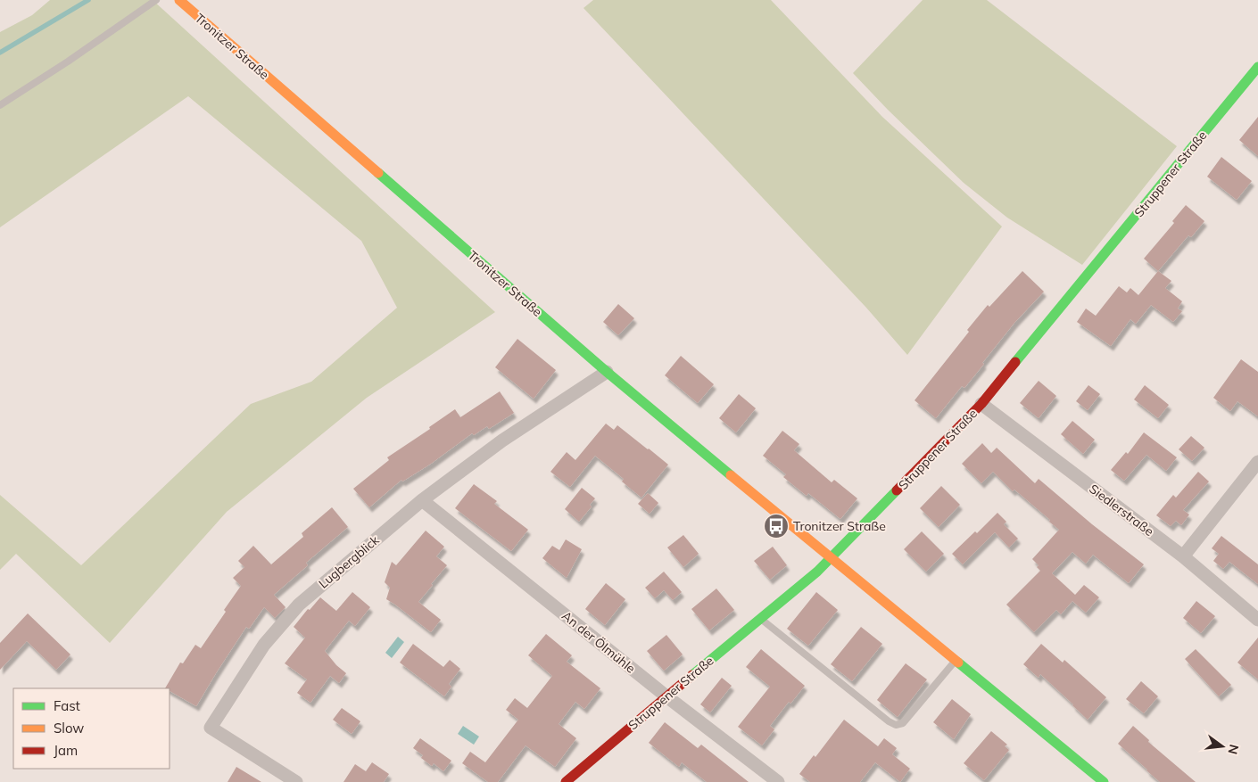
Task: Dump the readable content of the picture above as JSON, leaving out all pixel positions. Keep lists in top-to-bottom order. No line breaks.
{"streets":{"street":["Tronitzer Straße","Struppener Straße","Siedlerstraße","Lugbergblick","An der Ölmühle"]},"crossings":[["Tronitzer Straße","Struppener Straße"],["Tronitzer Straße","Lugbergblick"],["Struppener Straße","Siedlerstraße"],["Struppener Straße","An der Ölmühle"],["Lugbergblick","An der Ölmühle"]],"places":{"bus stop":["Tronitzer Straße"]},"legend":["Fast","Slow","Jam"],"north":"right"}
